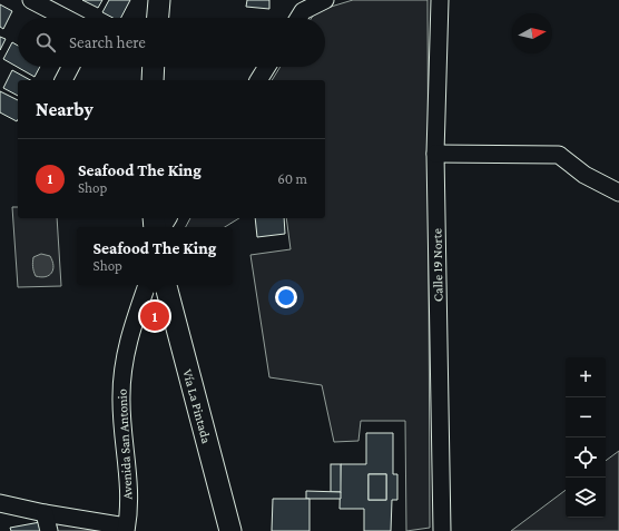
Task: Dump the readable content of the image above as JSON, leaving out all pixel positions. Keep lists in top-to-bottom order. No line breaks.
{"streets":{"main road":["Vía La Pintada"],"street":["Calle 19 Norte","Avenida San Antonio"]},"north":"right","page":{"search":"Search here","heading":"Nearby","list":[{"mark":"1","name":"Seafood The King","note":"Shop","value":"60 m"}],"popup":["Seafood The King","Shop"],"pins":"1","map_buttons":["+","−"]}}
